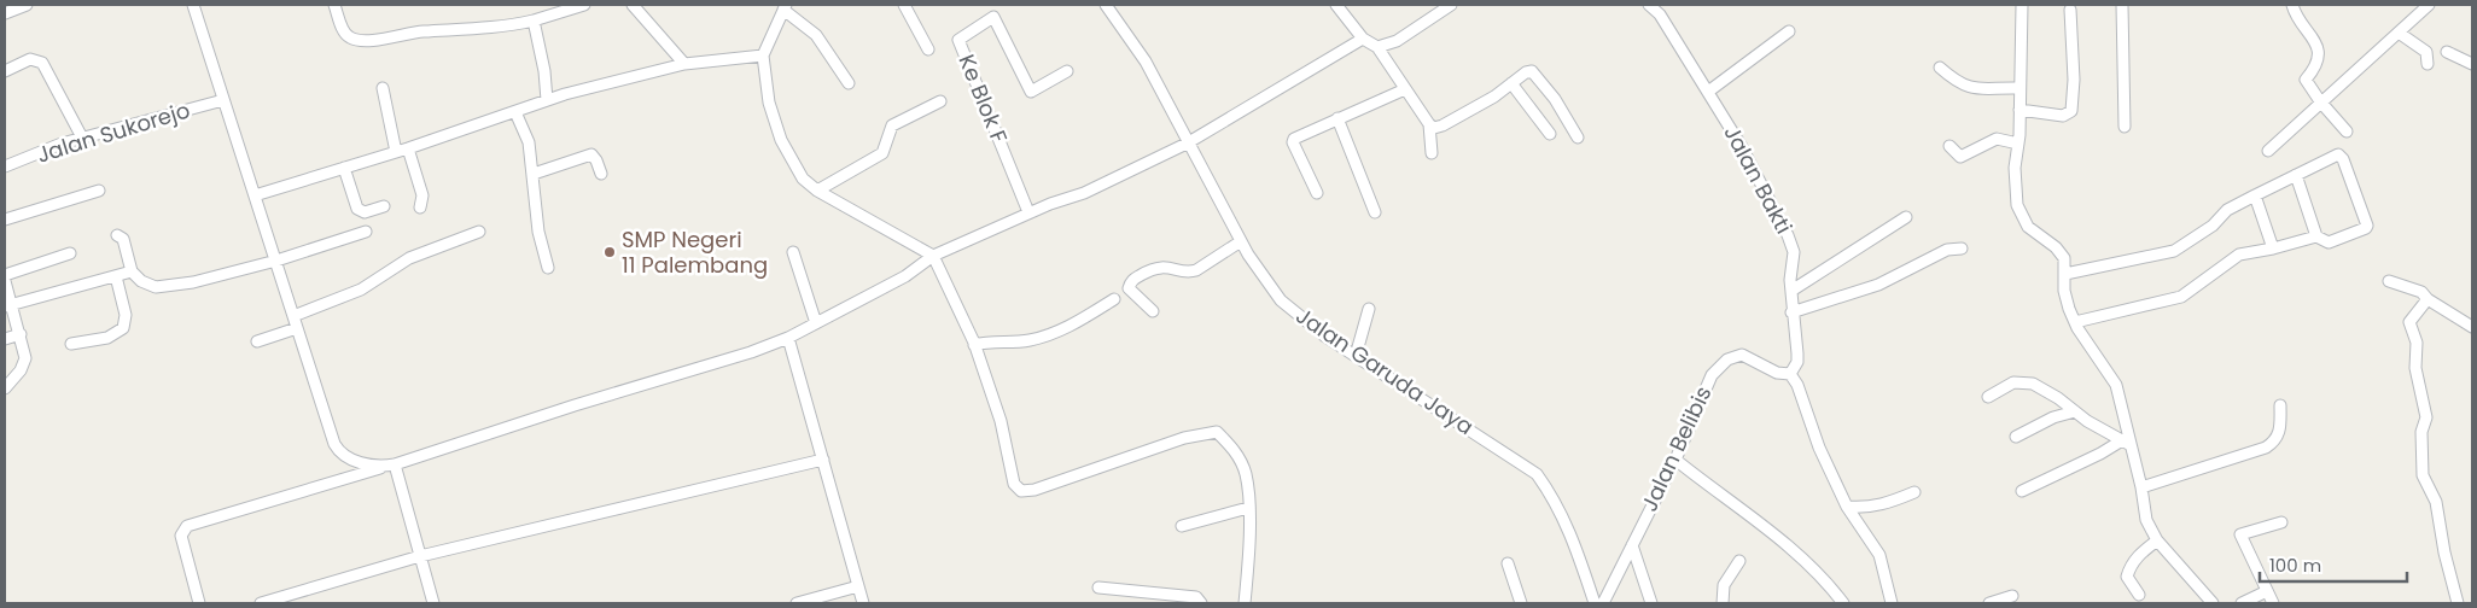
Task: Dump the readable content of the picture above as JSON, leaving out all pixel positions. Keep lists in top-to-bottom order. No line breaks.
{"streets":{"street":["Ke Blok F","Jalan Sukorejo","Jalan Bakti","Jalan Garuda Jaya","Jalan Belibis"]},"crossings":[["Jalan Bakti","Jalan Belibis"]],"places":["SMP Negeri 11 Palembang"],"scale_bar":"100 m"}
